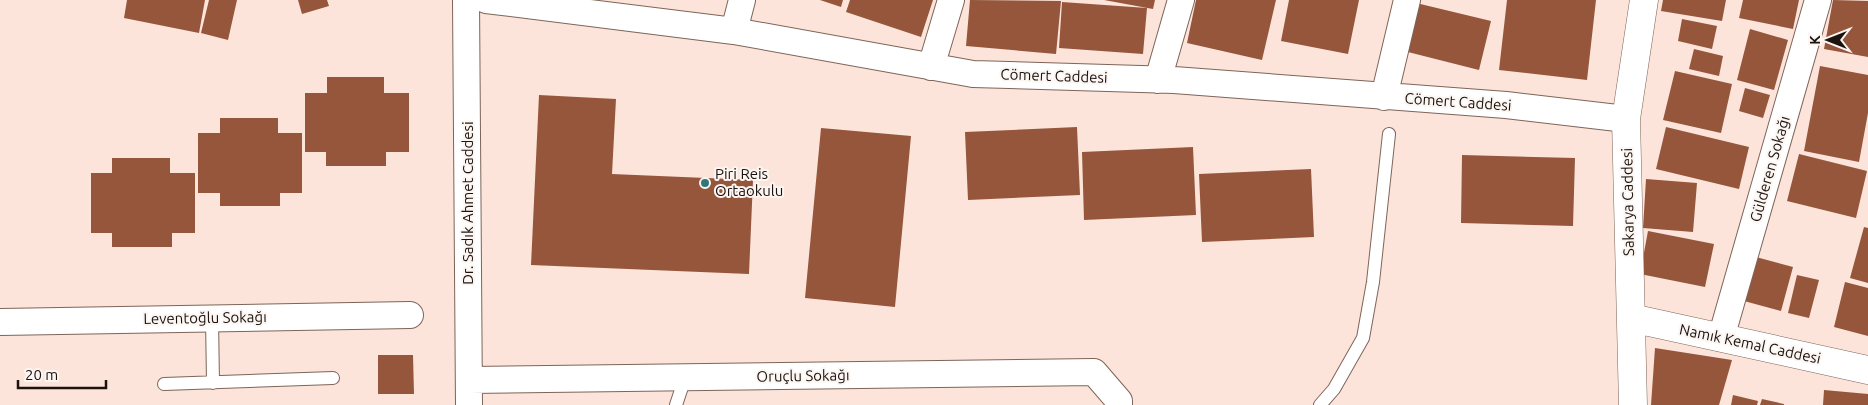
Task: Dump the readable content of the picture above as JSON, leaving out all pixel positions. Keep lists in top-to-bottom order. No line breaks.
{"streets":{"street":["Cömert Caddesi","Gülderen Sokağı","Sakarya Caddesi","Dr. Sadık Ahmet Caddesi","Leventoğlu Sokağı","Namık Kemal Caddesi","Oruçlu Sokağı"]},"crossings":[["Cömert Caddesi","Sakarya Caddesi"],["Gülderen Sokağı","Namık Kemal Caddesi"],["Sakarya Caddesi","Namık Kemal Caddesi"],["Dr. Sadık Ahmet Caddesi","Oruçlu Sokağı"]],"places":["Piri Reis Ortaokulu"],"scale_bar":"20 m","north":"left"}
